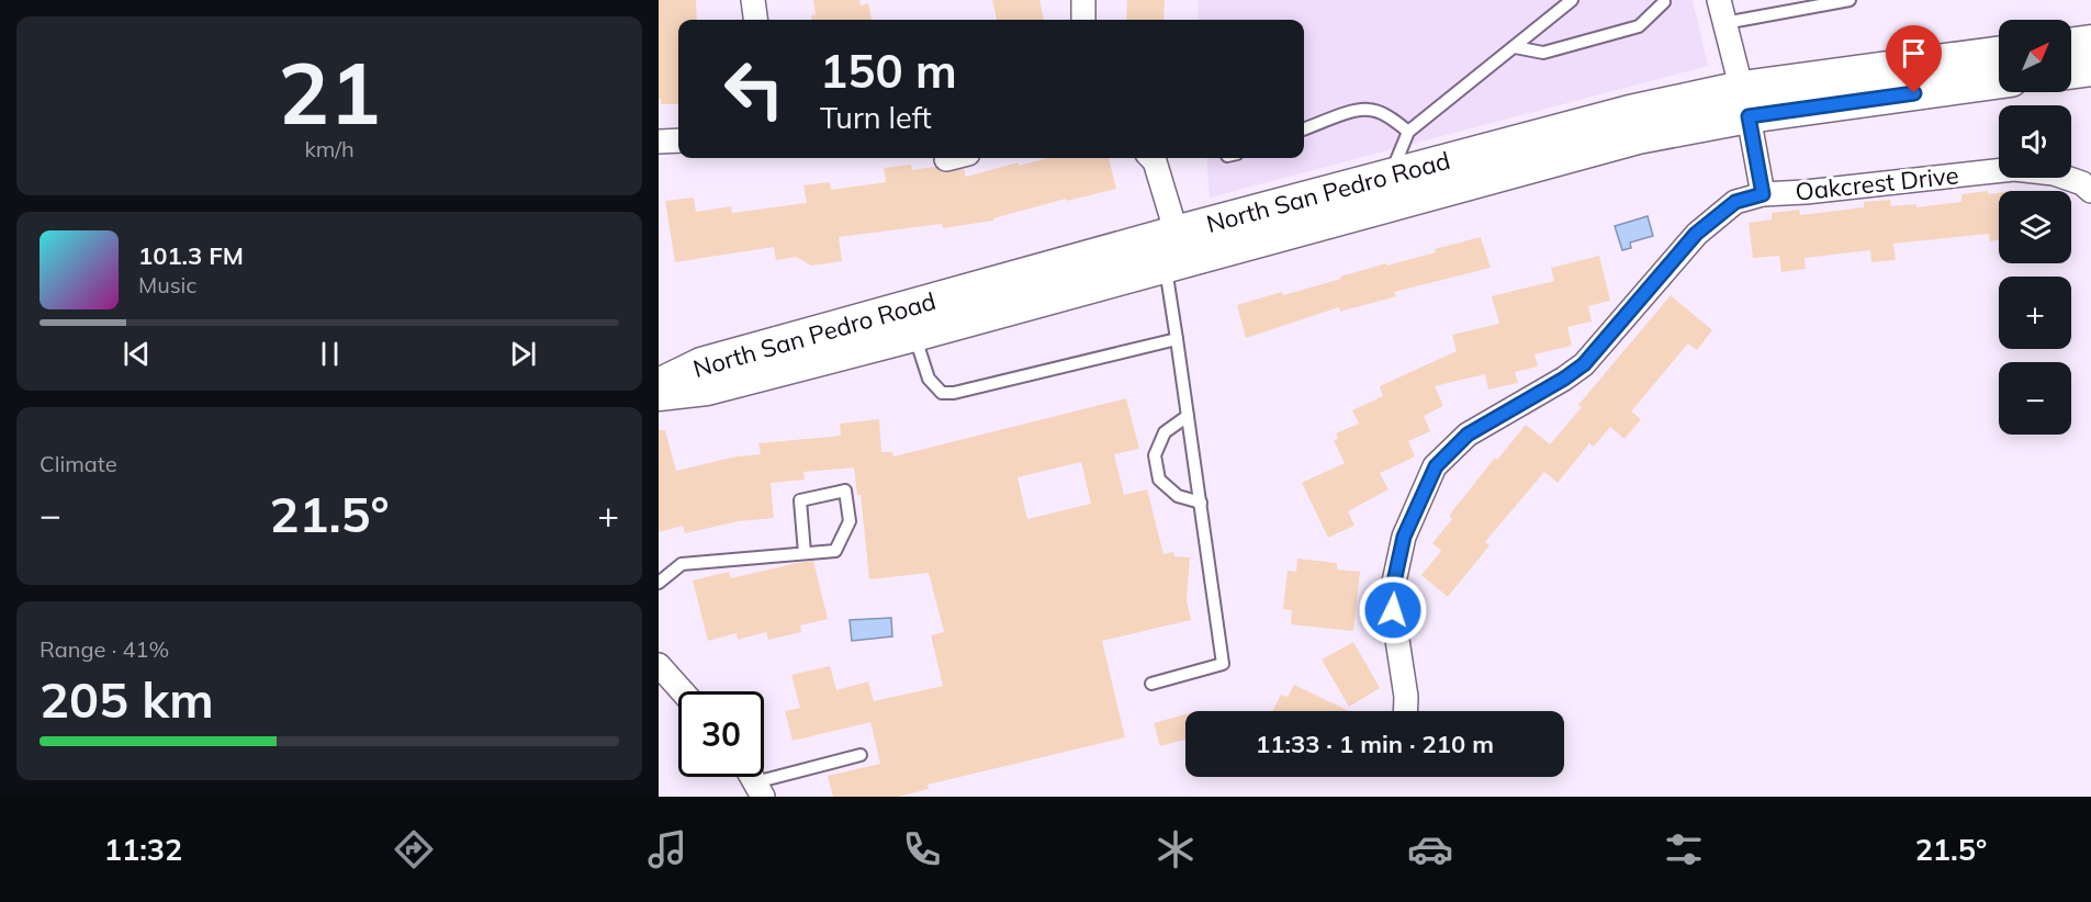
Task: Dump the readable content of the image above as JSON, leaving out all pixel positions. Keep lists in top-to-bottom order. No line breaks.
{"streets":{"main road":["North San Pedro Road"],"street":["Oakcrest Drive"]},"north":"top right","page":{"tile":[["21","km/h"],"Climate",["Range · 41%","205 km"]],"map_buttons":["+","−"],"turn":["150 m","Turn left"],"song":["101.3 FM","Music"],"heat":["−","21.5°","+"],"limit":"30","trip":"11:33 · 1 min · 210 m","tabs":["11:32","21.5°"]}}
